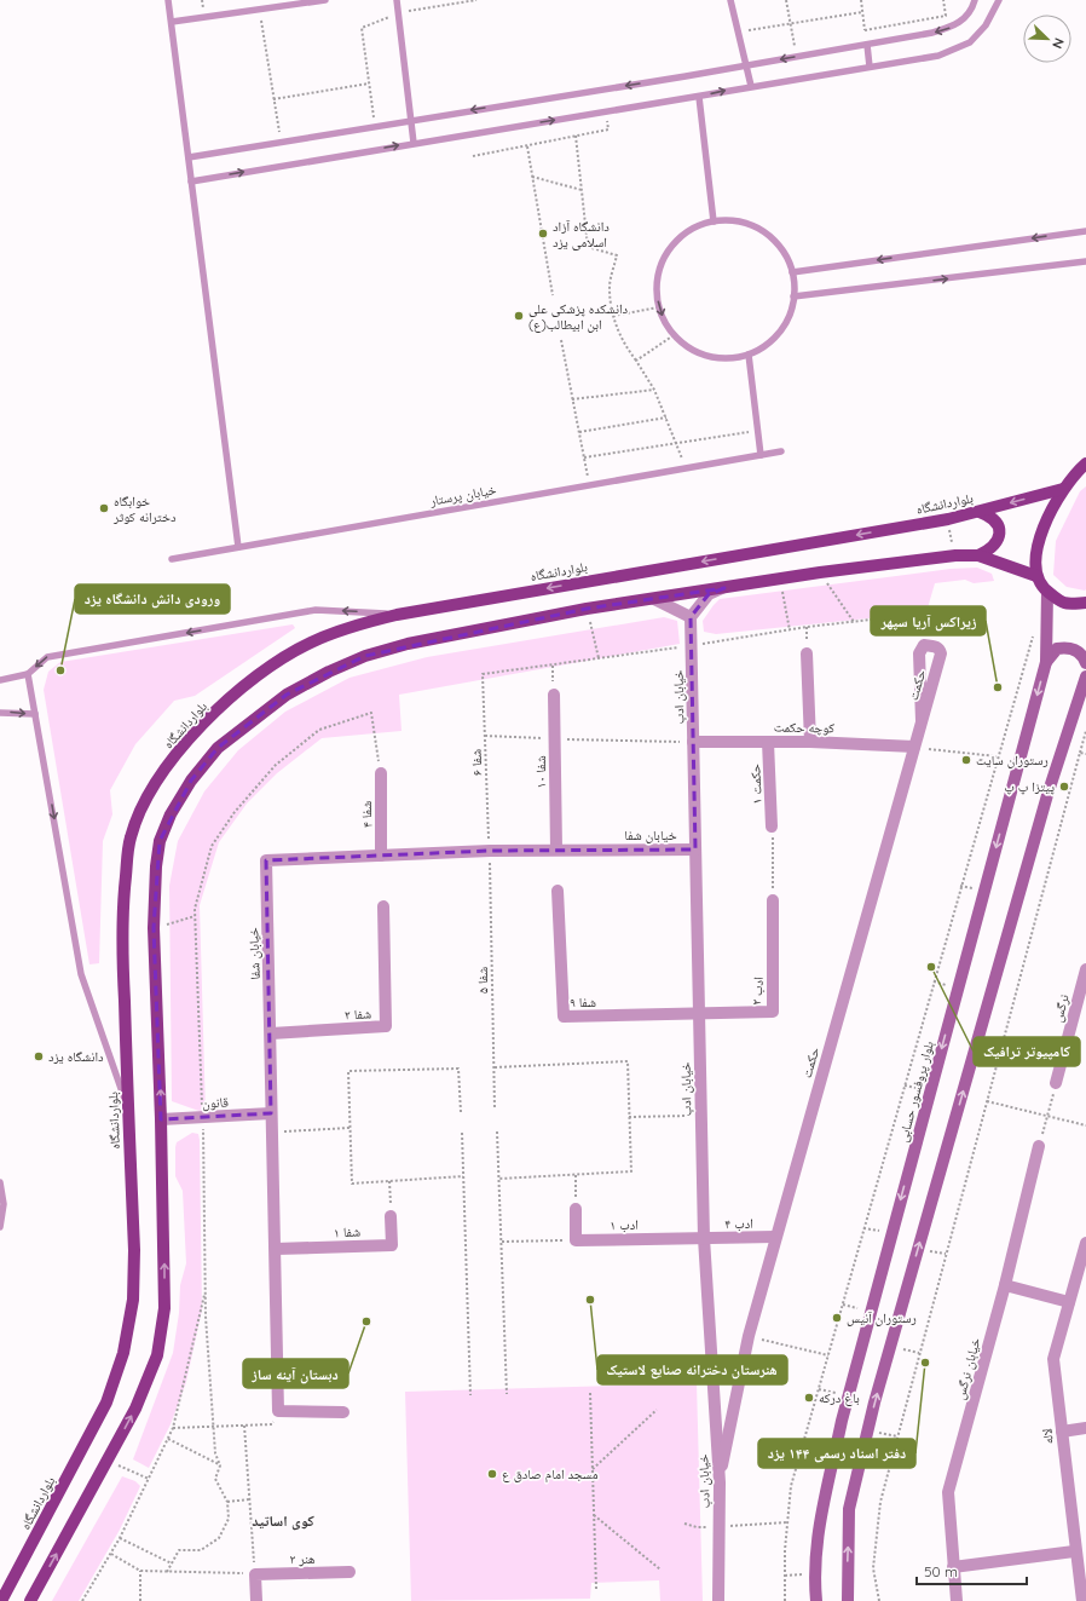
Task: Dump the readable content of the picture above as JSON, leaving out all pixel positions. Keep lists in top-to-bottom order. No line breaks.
{"streets":{"main road":["بلواردانشگاه","بلوار پروفسور حسابی"],"street":["حکمت","خیابان ادب","کوچه حکمت","شفا ۱۰","حکمت ۱","شفا ۴","خیابان شفا","ادب ۲","شفا ۹","نرگس","شفا ۲","قانون","ادب ۴","ادب ۱","شفا ۱","خیابان نرگس","لاله","هنر ۲"],"lane":["خیابان پرستار"],"path":["شفا ۶","شفا ۵"]},"crossings":[["حکمت","خیابان ادب"],["حکمت","کوچه حکمت"],["حکمت","ادب ۴"],["خیابان ادب","کوچه حکمت"],["خیابان ادب","خیابان شفا"],["خیابان ادب","ادب ۲"],["خیابان ادب","شفا ۹"],["خیابان ادب","ادب ۴"],["خیابان ادب","ادب ۱"],["کوچه حکمت","حکمت ۱"],["شفا ۶","خیابان شفا"],["شفا ۶","شفا ۵"],["شفا ۱۰","خیابان شفا"],["شفا ۴","خیابان شفا"],["خیابان شفا","شفا ۵"],["خیابان شفا","شفا ۲"],["خیابان شفا","قانون"],["خیابان شفا","شفا ۱"],["ادب ۲","شفا ۹"],["ادب ۴","ادب ۱"]],"districts":["کوی اساتید"],"places":["دانشگاه آزاد اسلامی یزد","دانشکده پزشکی علی ابن ابیطالب(ع)","خوابگاه دخترانه کوثر","ورودی دانش دانشگاه یزد","زیراکس آریا سپهر","رستوران سایت","پیتزا پ پ","کامپیوتر ترافیک","دانشگاه یزد","هنرستان دخترانه صنایع لاستیک","رستوران آنیس","دبستان آینه ساز","دفتر اسناد رسمی ۱۴۴ یزد","باغ درکه","مسجد امام صادق ع"],"scale_bar":"50 m","north":"bottom right"}
